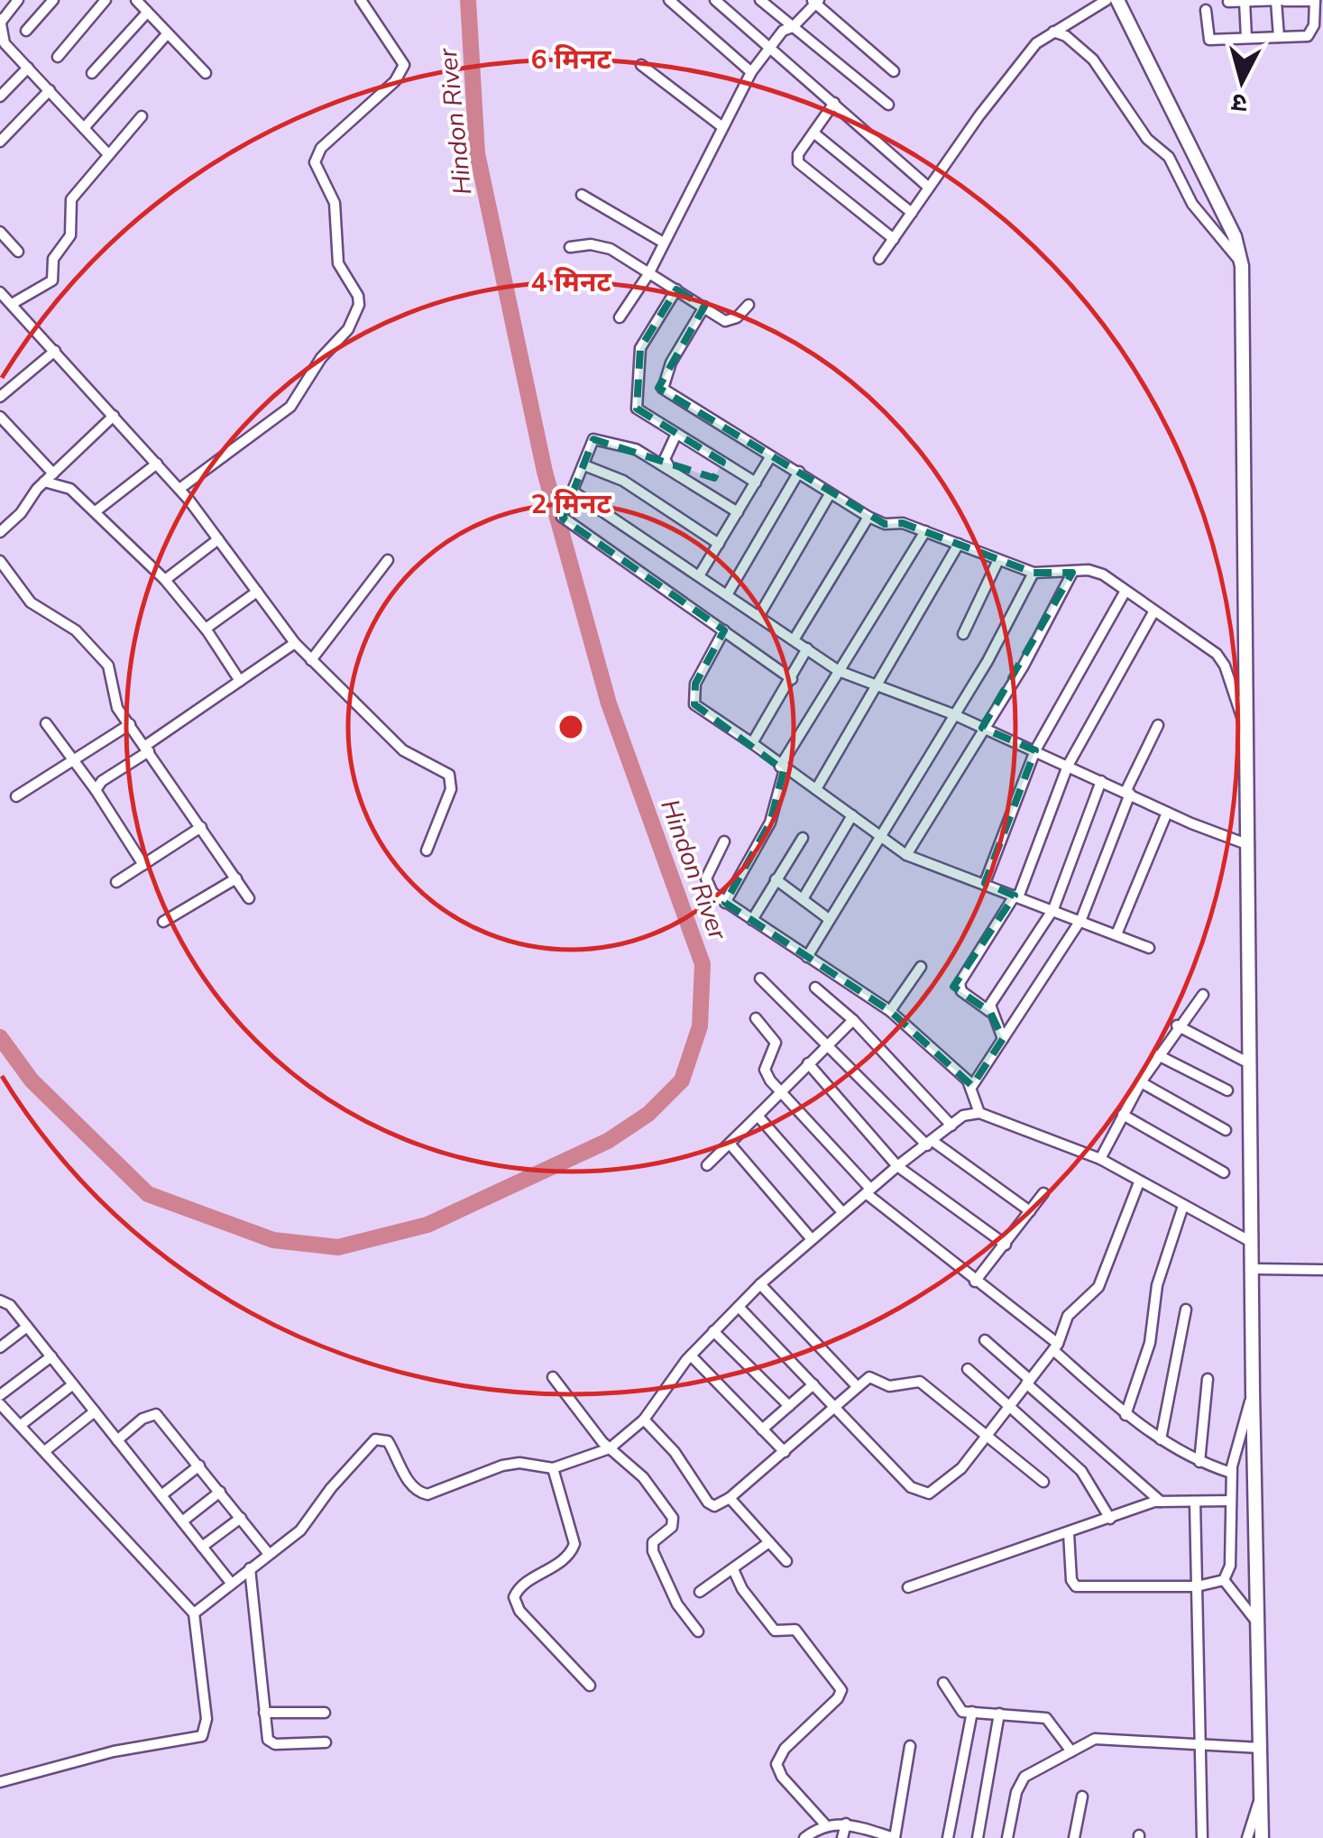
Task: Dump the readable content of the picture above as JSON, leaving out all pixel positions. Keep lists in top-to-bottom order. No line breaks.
{"water":["Hindon River"],"north":"bottom","rings":["6 मिनट","4 मिनट","2 मिनट"]}
